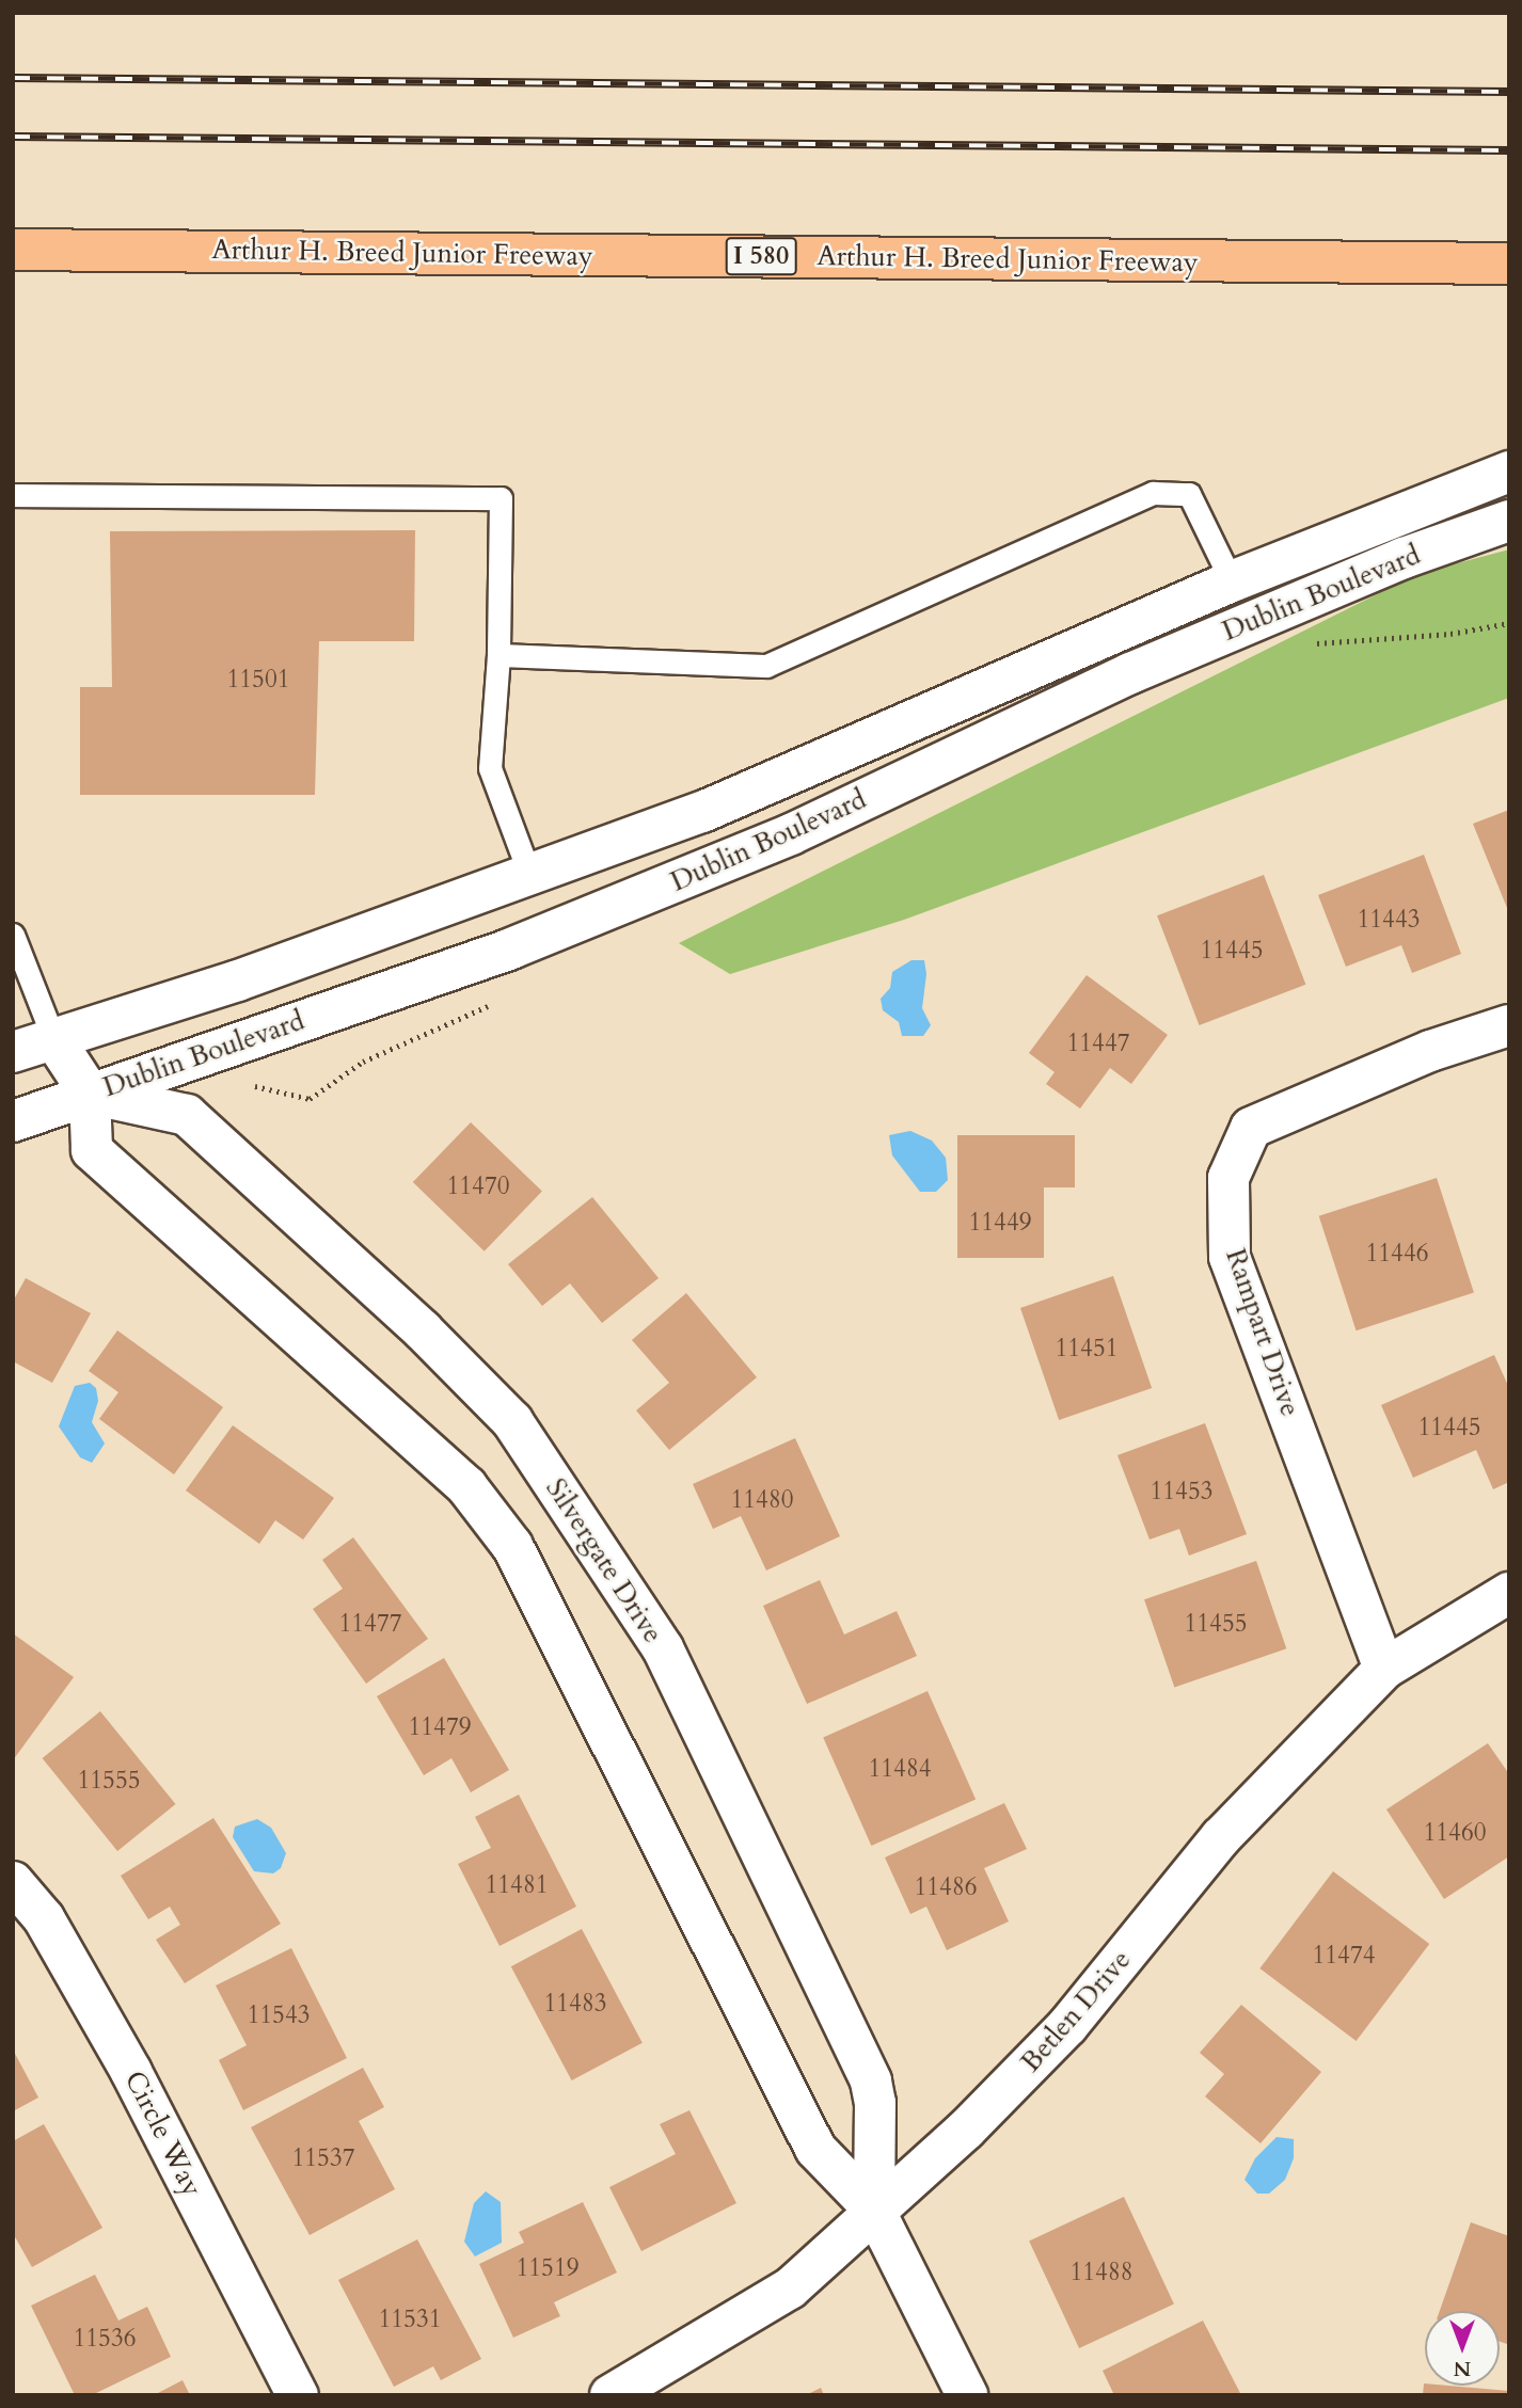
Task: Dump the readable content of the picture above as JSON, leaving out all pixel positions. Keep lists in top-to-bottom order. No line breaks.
{"streets":{"highway":["Arthur H. Breed Junior Freeway","I 580"],"street":["Dublin Boulevard","Rampart Drive","Silvergate Drive","Betlen Drive","Circle Way"]},"crossings":[["Dublin Boulevard","Silvergate Drive"],["Rampart Drive","Betlen Drive"],["Silvergate Drive","Betlen Drive"]],"house_numbers":["11501","11443","11445","11447","11470","11449","11446","11451","11445","11453","11480","11477","11455","11479","11484","11555","11460","11481","11486","11474","11483","11543","11537","11519","11488","11531","11536"],"north":"bottom"}
